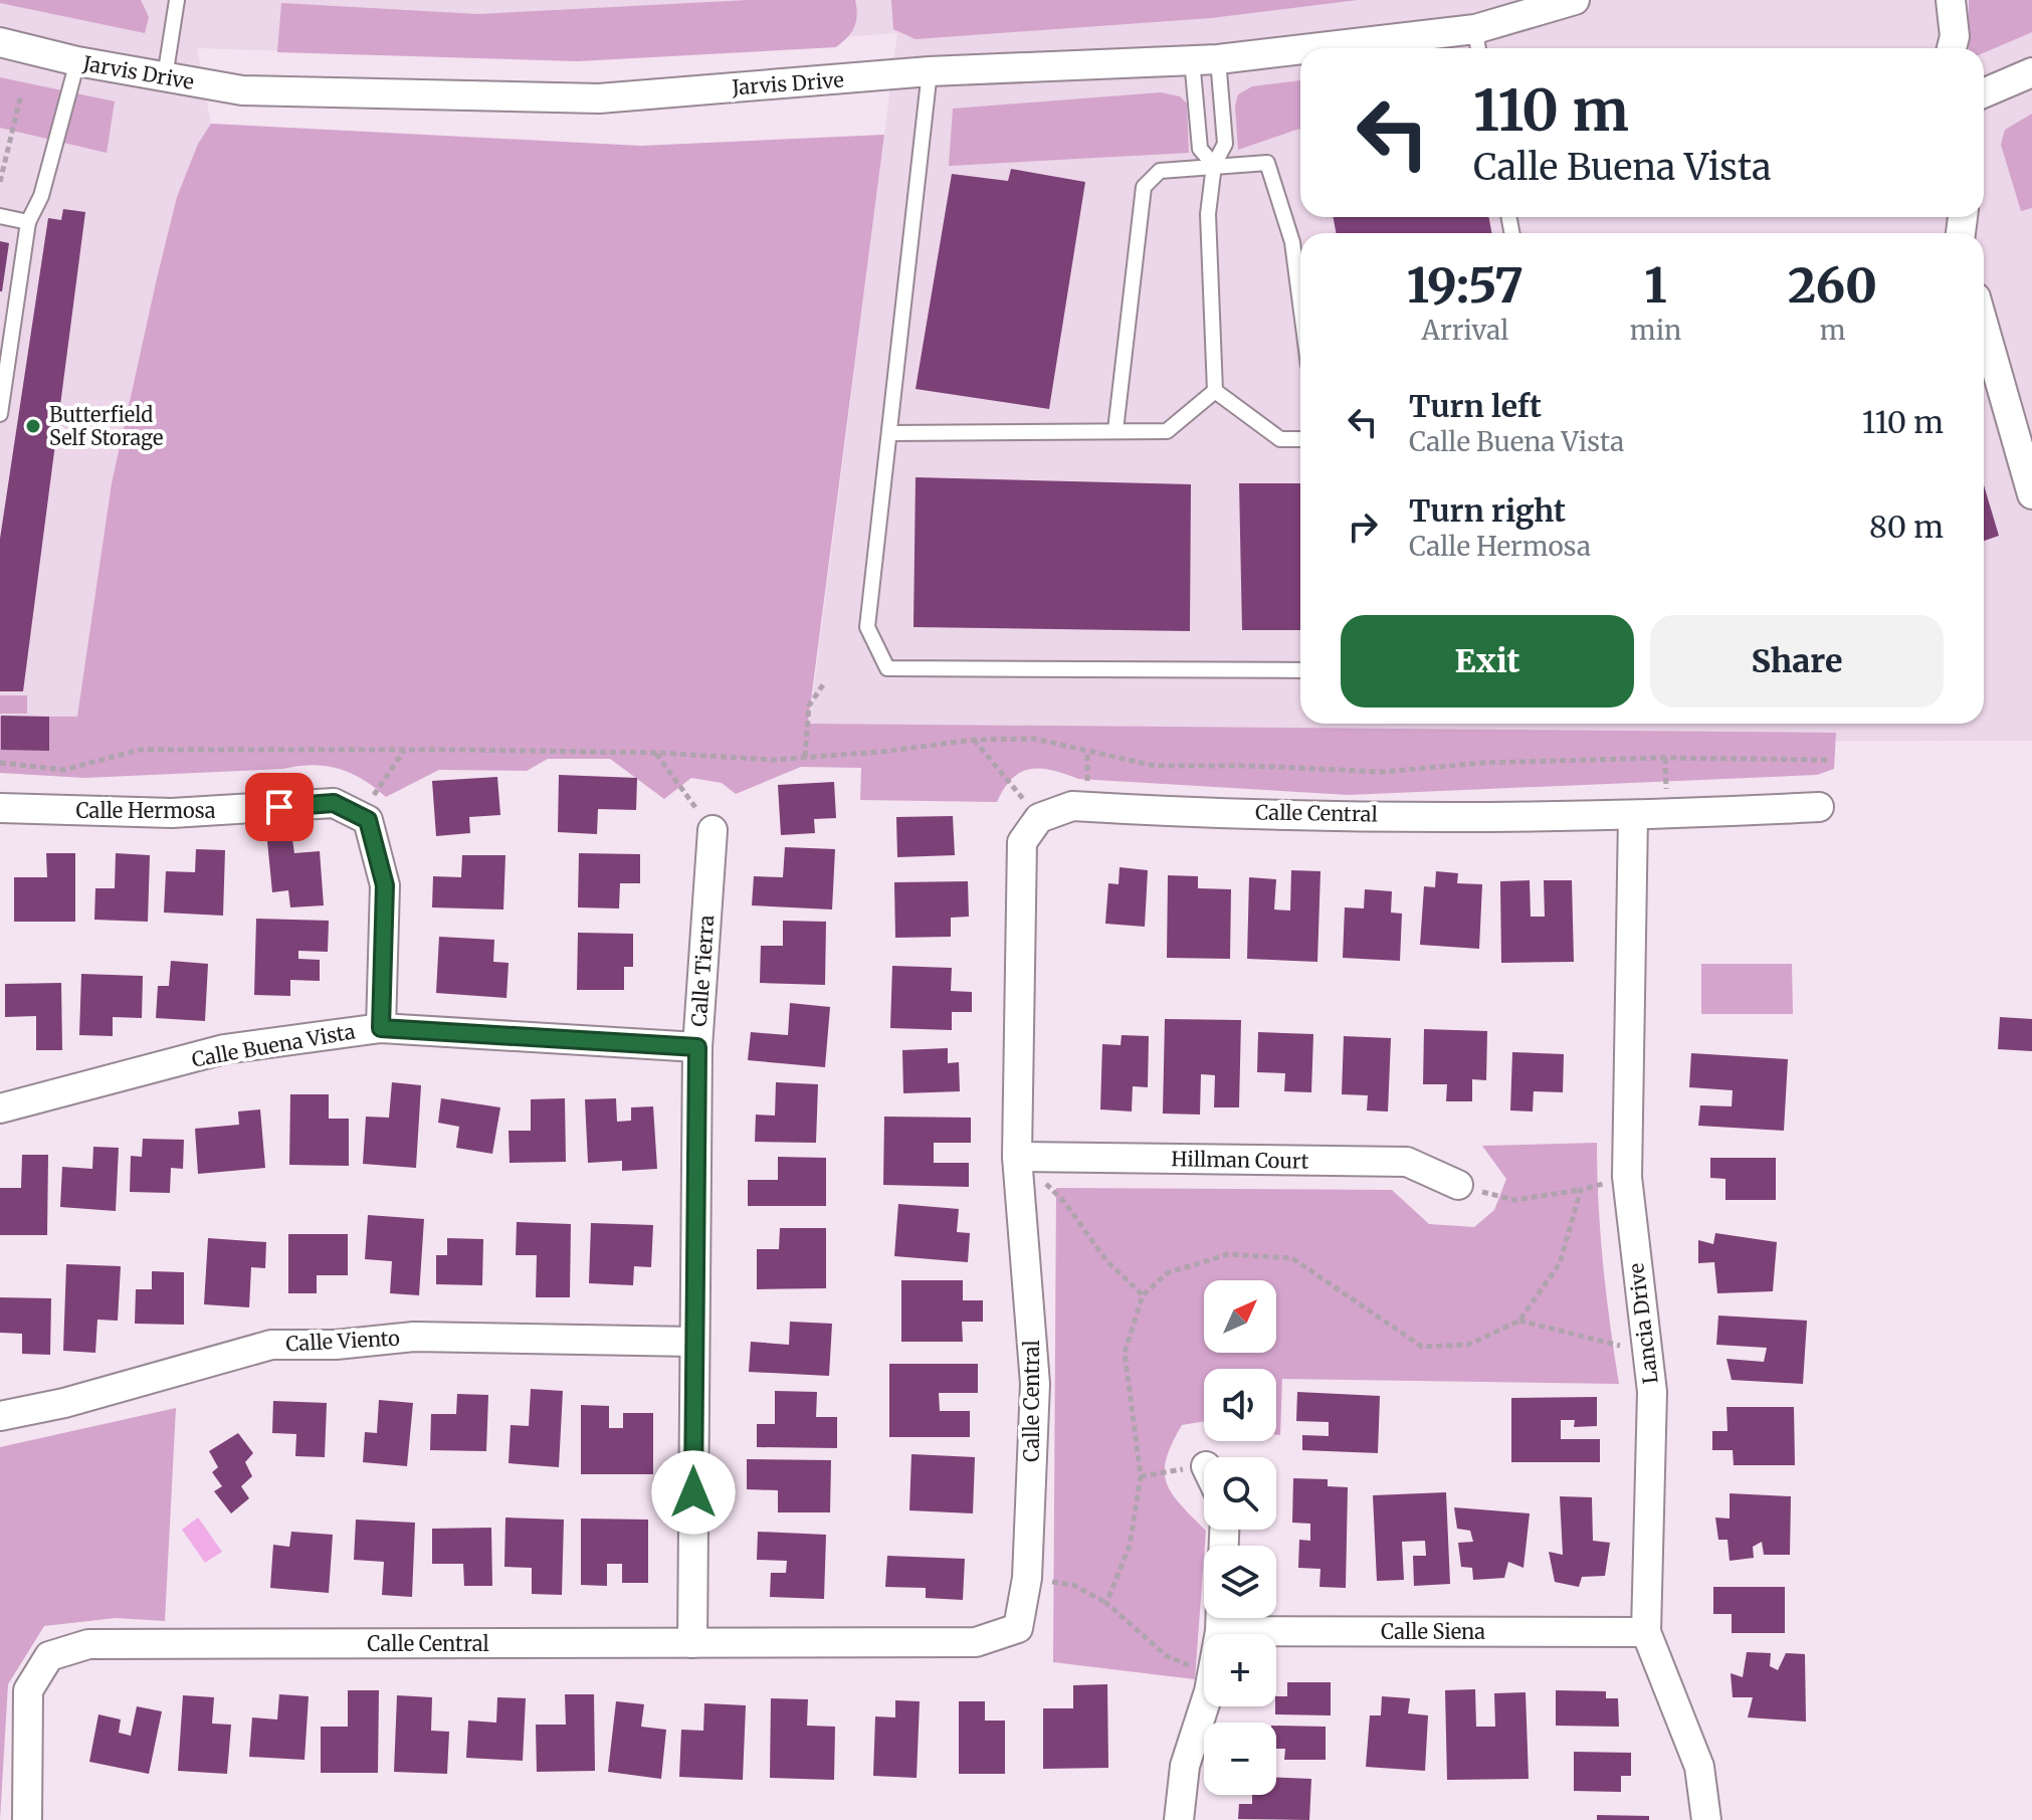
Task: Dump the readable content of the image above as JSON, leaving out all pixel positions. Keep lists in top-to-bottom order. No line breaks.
{"streets":{"street":["Jarvis Drive","Calle Hermosa","Calle Central","Calle Tierra","Calle Buena Vista","Hillman Court","Lancia Drive","Calle Viento","Calle Siena"]},"crossings":[["Calle Central","Calle Tierra"],["Calle Central","Hillman Court"],["Calle Central","Lancia Drive"],["Calle Tierra","Calle Buena Vista"],["Calle Tierra","Calle Viento"],["Lancia Drive","Calle Siena"]],"places":["Butterfield Self Storage"],"north":"top right","page":{"turn":["110 m","Calle Buena Vista"],"eta":["19:57","Arrival","1","min","260","m"],"list":[{"name":"Turn left","note":"Calle Buena Vista","value":"110 m"},{"name":"Turn right","note":"Calle Hermosa","value":"80 m"}],"buttons":["Exit","Share"],"map_buttons":["+","−"]}}
